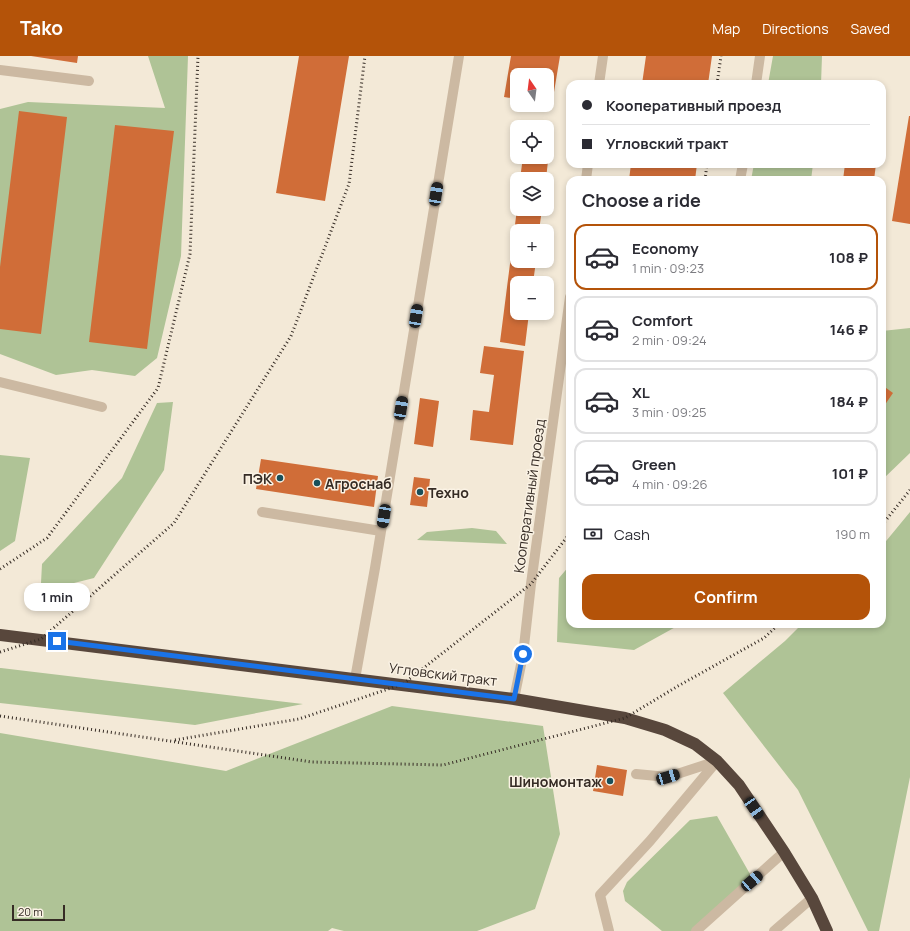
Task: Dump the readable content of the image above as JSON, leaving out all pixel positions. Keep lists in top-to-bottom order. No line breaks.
{"streets":{"highway":["Угловский тракт"],"street":["Кооперативный проезд"]},"crossings":[["Кооперативный проезд","Угловский тракт"]],"places":["ПЭК","Агроснаб","Техно","Шиномонтаж"],"scale_bar":"20 m","north":"top","page":{"header":"Tako","nav":["Map","Directions","Saved"],"map_buttons":["+","−"],"banner":["Кооперативный проезд","Угловский тракт"],"heading":"Choose a ride","list":[{"name":"Economy","note":"1 min · 09:23","value":"108 ₽"},{"name":"Comfort","note":"2 min · 09:24","value":"146 ₽"},{"name":"XL","note":"3 min · 09:25","value":"184 ₽"},{"name":"Green","note":"4 min · 09:26","value":"101 ₽"}],"pay":["Cash","190 m"],"buttons":"Confirm","bubble":"1 min","scale":"20 m"}}
